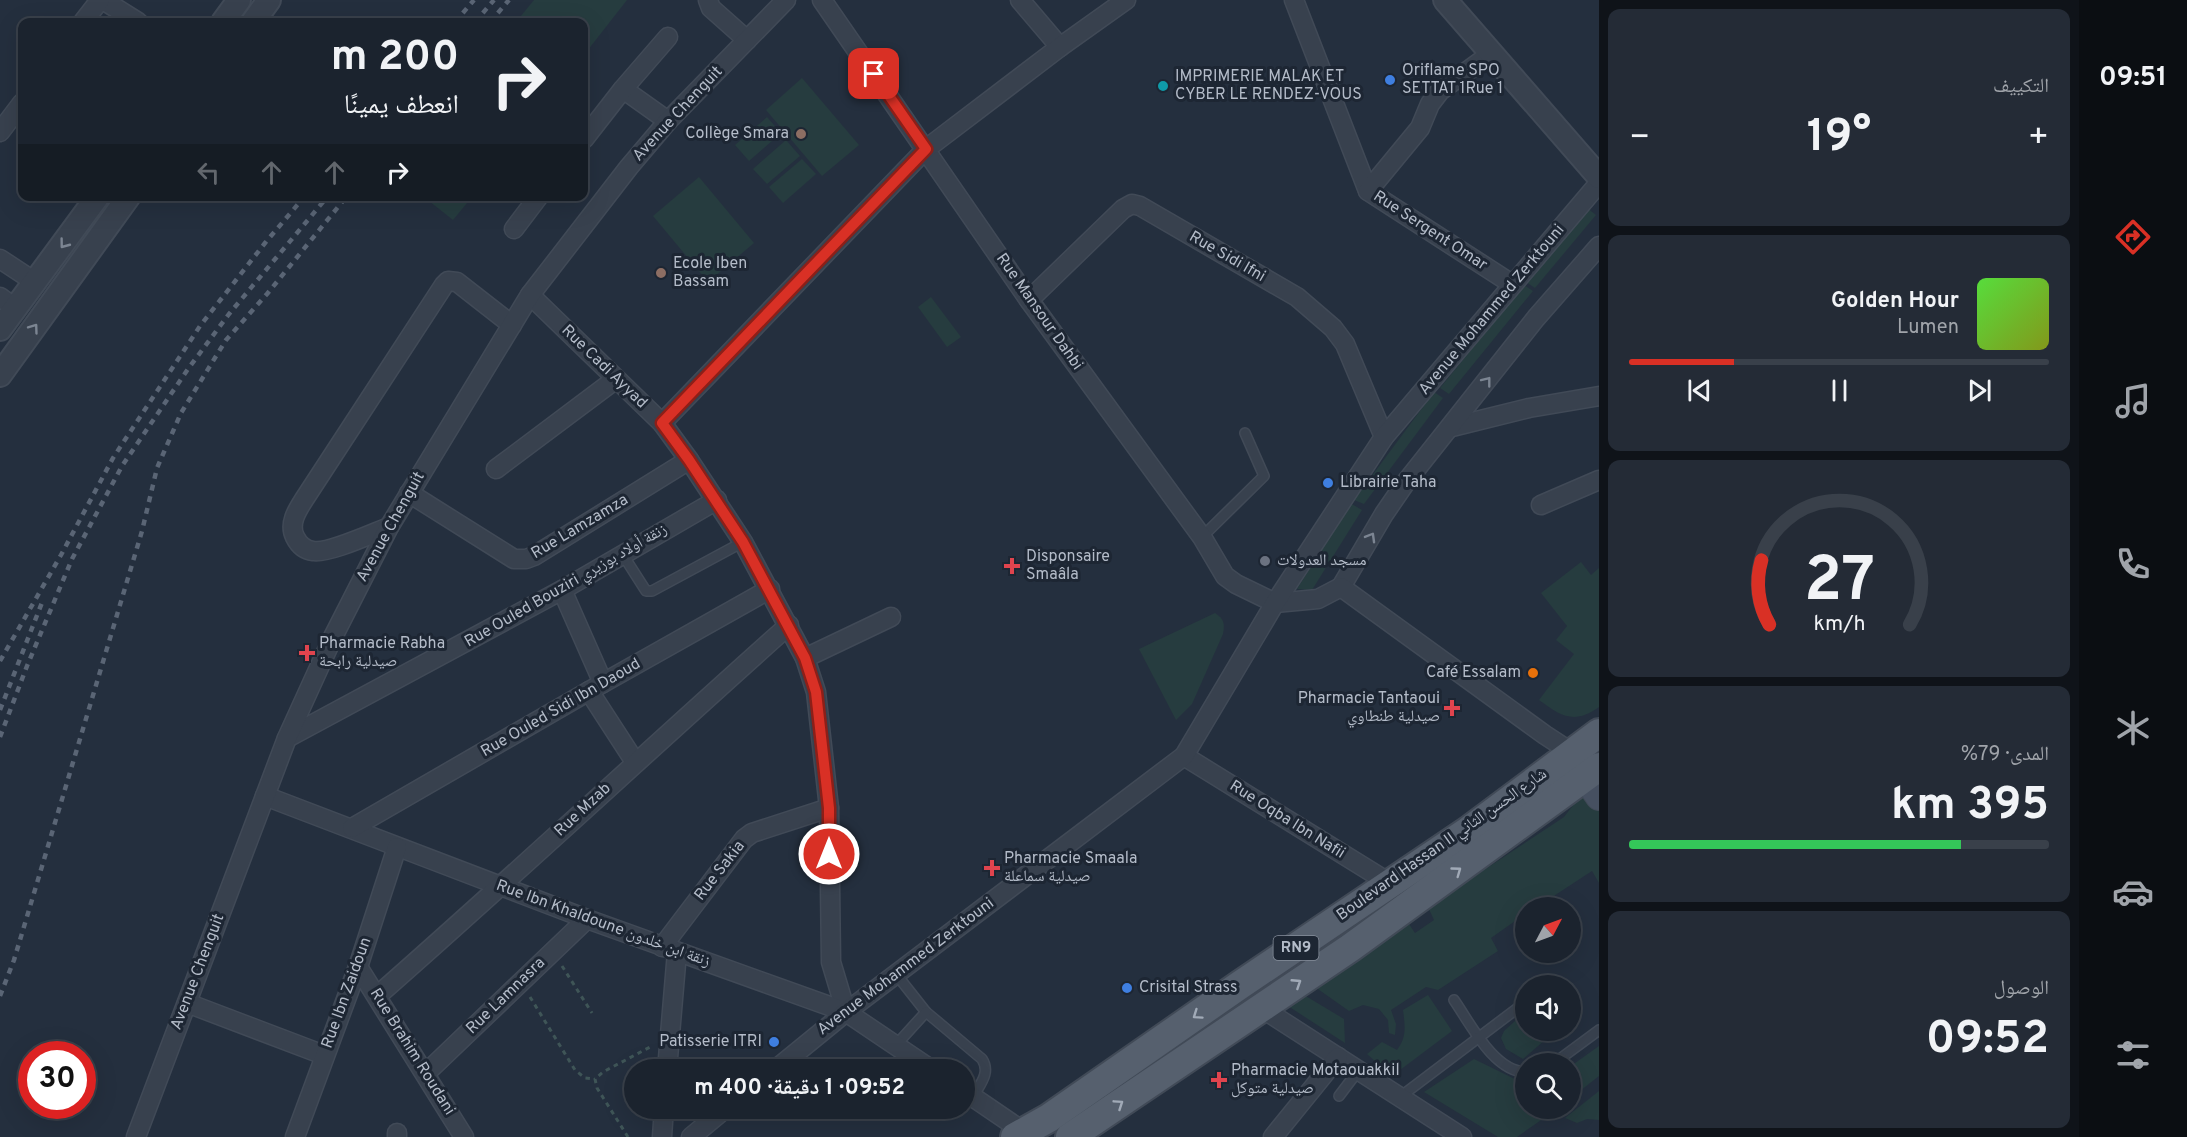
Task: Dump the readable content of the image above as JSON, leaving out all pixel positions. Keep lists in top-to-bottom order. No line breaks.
{"streets":{"main road":["Boulevard Hassan II شارع الحسن الثاني","RN9"],"street":["Avenue Chenguit","Rue Sergent Omar","Rue Sidi Ifni","Avenue Mohammed Zerktouni","Rue Mansour Dahbi","Rue Cadi Ayyad","Rue Lamzamza","Rue Ouled Bouziri زنقة أولاد بوزيري","Rue Ouled Sidi Ibn Daoud","Rue Mzab","Rue Oqba Ibn Nafii","Rue Sakia","Rue Ibn Khaldoune زنقة ابن خلدون","Rue Ibn Zaidoun","Rue Lamnasra","Rue Brahim Roudani"]},"crossings":[["Avenue Chenguit","Rue Cadi Ayyad"],["Avenue Chenguit","Rue Lamzamza"],["Avenue Chenguit","Rue Ouled Bouziri زنقة أولاد بوزيري"],["Avenue Chenguit","Rue Ibn Khaldoune زنقة ابن خلدون"],["Rue Sergent Omar","Avenue Mohammed Zerktouni"],["Rue Sidi Ifni","Avenue Mohammed Zerktouni"],["Rue Sidi Ifni","Rue Mansour Dahbi"],["Avenue Mohammed Zerktouni","Rue Mansour Dahbi"],["Avenue Mohammed Zerktouni","Rue Cadi Ayyad"],["Avenue Mohammed Zerktouni","Rue Oqba Ibn Nafii"],["Avenue Mohammed Zerktouni","Rue Ibn Khaldoune زنقة ابن خلدون"],["Rue Cadi Ayyad","Rue Lamzamza"],["Rue Cadi Ayyad","Rue Ouled Bouziri زنقة أولاد بوزيري"],["Rue Cadi Ayyad","Rue Ouled Sidi Ibn Daoud"],["Rue Cadi Ayyad","Rue Mzab"],["Rue Cadi Ayyad","Rue Sakia"],["Rue Cadi Ayyad","Rue Ibn Khaldoune زنقة ابن خلدون"],["Rue Ouled Sidi Ibn Daoud","Rue Ibn Khaldoune زنقة ابن خلدون"],["Rue Mzab","Rue Ibn Khaldoune زنقة ابن خلدون"],["Rue Mzab","Rue Brahim Roudani"],["Rue Oqba Ibn Nafii","Boulevard Hassan II شارع الحسن الثاني"],["Rue Sakia","Rue Ibn Khaldoune زنقة ابن خلدون"],["Rue Sakia","Rue Lamnasra"],["Rue Ibn Khaldoune زنقة ابن خلدون","Rue Ibn Zaidoun"],["Rue Ibn Khaldoune زنقة ابن خلدون","Rue Lamnasra"],["Rue Ibn Zaidoun","Rue Brahim Roudani"],["Rue Lamnasra","Rue Brahim Roudani"]],"places":{"other":["Oriflame SPO SETTAT 1Rue 1","IMPRIMERIE MALAK ET CYBER LE RENDEZ-VOUS","Collège Smara","Ecole Iben Bassam","Librairie Taha","مسجد العدولات","Café Essalam","Crisital Strass","Patisserie ITRI"],"health":["Disponsaire Smaâla","Pharmacie Rabha صيدلية رابحة","Pharmacie Tantaoui صيدلية طنطاوي","Pharmacie Smaala صيدلية سماعلة","Pharmacie Motaouakkil صيدلية متوكل"]},"north":"top right","page":{"tabs":"09:51","tile":["التكييف",["المدى · 79%","395 km"],["الوصول","09:52"]],"turn":["200 m","انعطف يمينًا"],"heat":["−","19°","+"],"song":["Golden Hour","Lumen"],"limit":"30","trip":"09:52 · 1 دقيقة · 400 m","gauge":["27","km/h"]}}
